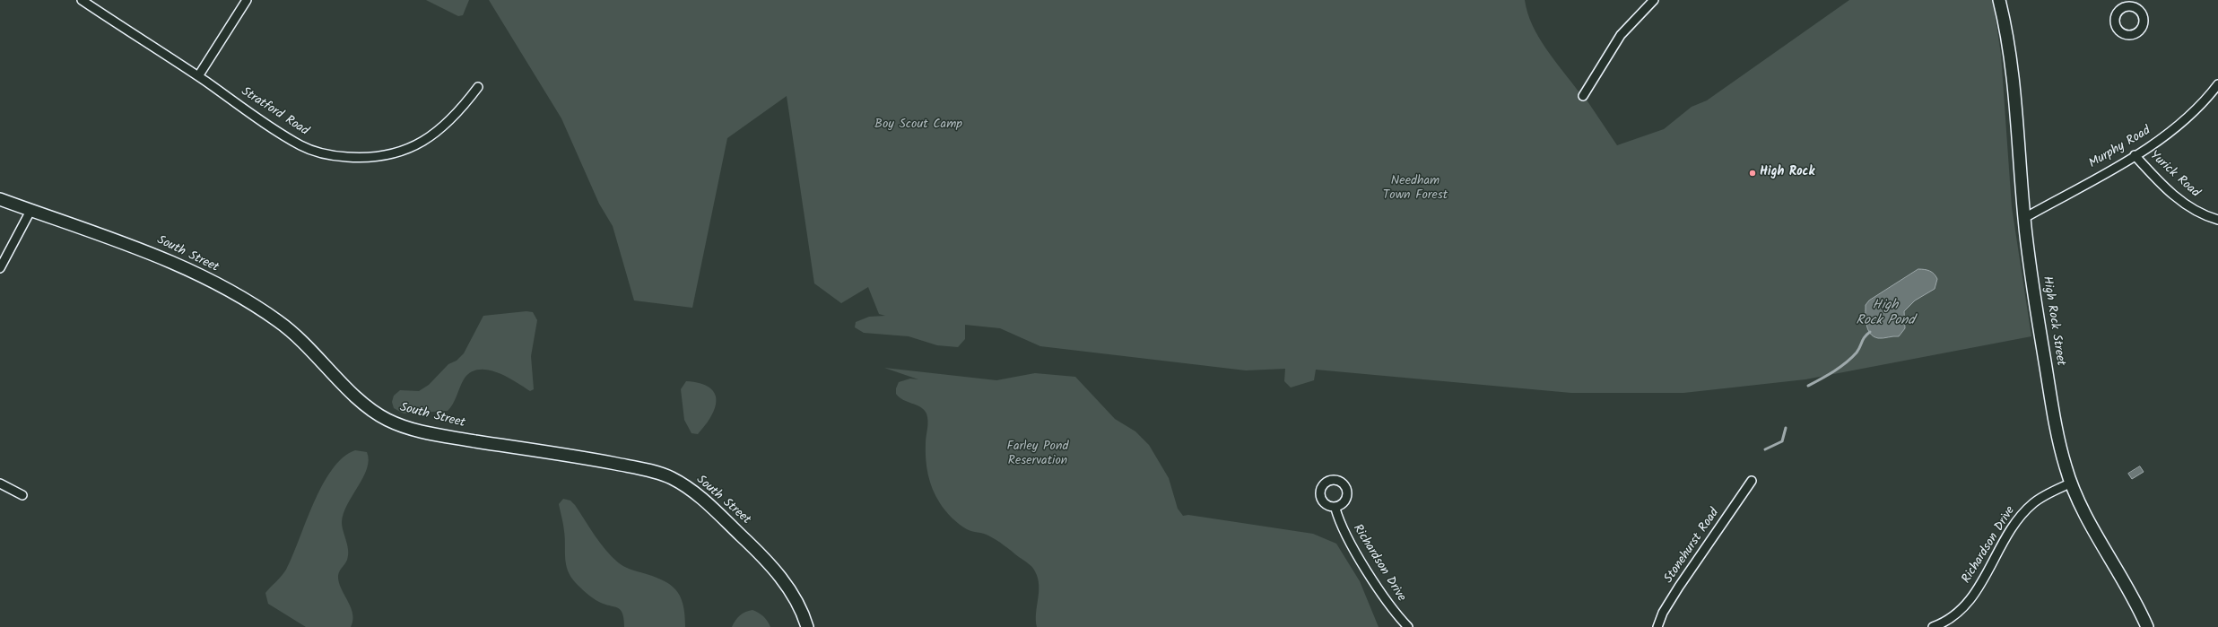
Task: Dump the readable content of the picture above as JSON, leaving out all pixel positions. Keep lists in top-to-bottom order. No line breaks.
{"streets":{"street":["Stratford Road","Murphy Road","Yurick Road","South Street","High Rock Street","Richardson Drive","Stonehurst Road"]},"crossings":[["Murphy Road","Yurick Road"],["Murphy Road","High Rock Street"],["High Rock Street","Richardson Drive"]],"water":["High Rock Pond"],"parks":["Boy Scout Camp","Needham Town Forest","Farley Pond Reservation"],"places":["High Rock"]}
